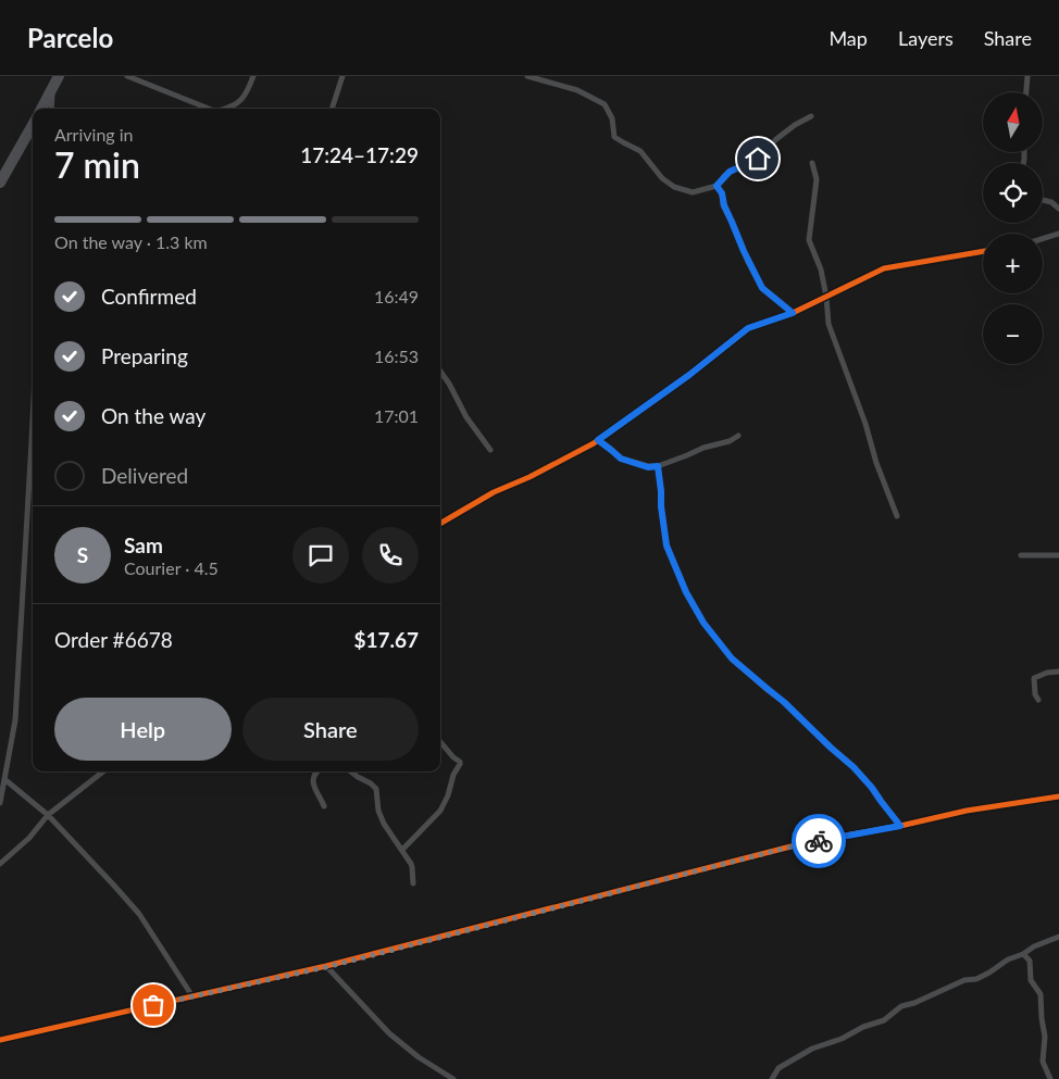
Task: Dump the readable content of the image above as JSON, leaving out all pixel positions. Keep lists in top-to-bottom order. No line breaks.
{"north":"top","page":{"header":"Parcelo","nav":["Map","Layers","Share"],"map_buttons":["+","−"],"heading":["7 min","Arriving in","17:24–17:29"],"panel":["Sam","Courier · 4.5","Order #6678","$17.67"],"bar":"On the way · 1.3 km","list":[["Confirmed","16:49"],["Preparing","16:53"],["On the way","17:01"],"Delivered"],"round":"S","buttons":["Help","Share"]}}
